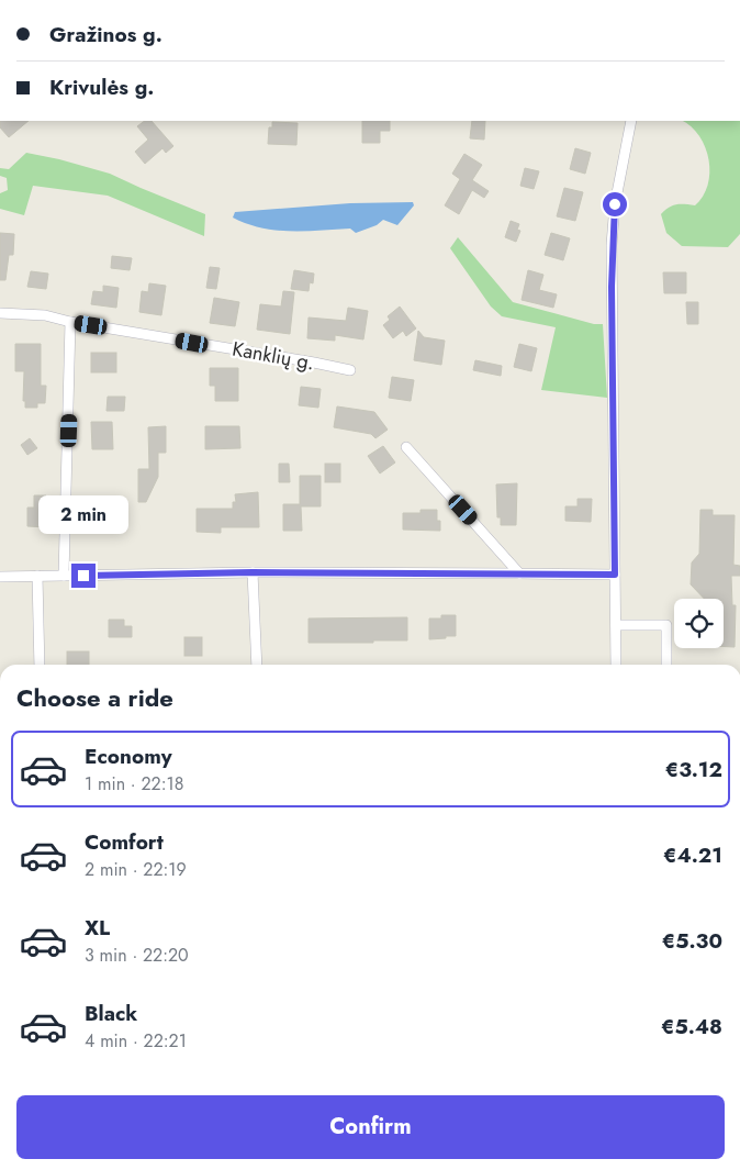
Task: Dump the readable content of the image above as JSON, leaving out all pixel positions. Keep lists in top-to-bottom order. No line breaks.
{"streets":{"street":["Kanklių g."]},"page":{"banner":["Gražinos g.","Krivulės g."],"bubble":"2 min","heading":"Choose a ride","list":[{"name":"Economy","note":"1 min · 22:18","value":"€3.12"},{"name":"Comfort","note":"2 min · 22:19","value":"€4.21"},{"name":"XL","note":"3 min · 22:20","value":"€5.30"},{"name":"Black","note":"4 min · 22:21","value":"€5.48"}],"buttons":"Confirm"}}
